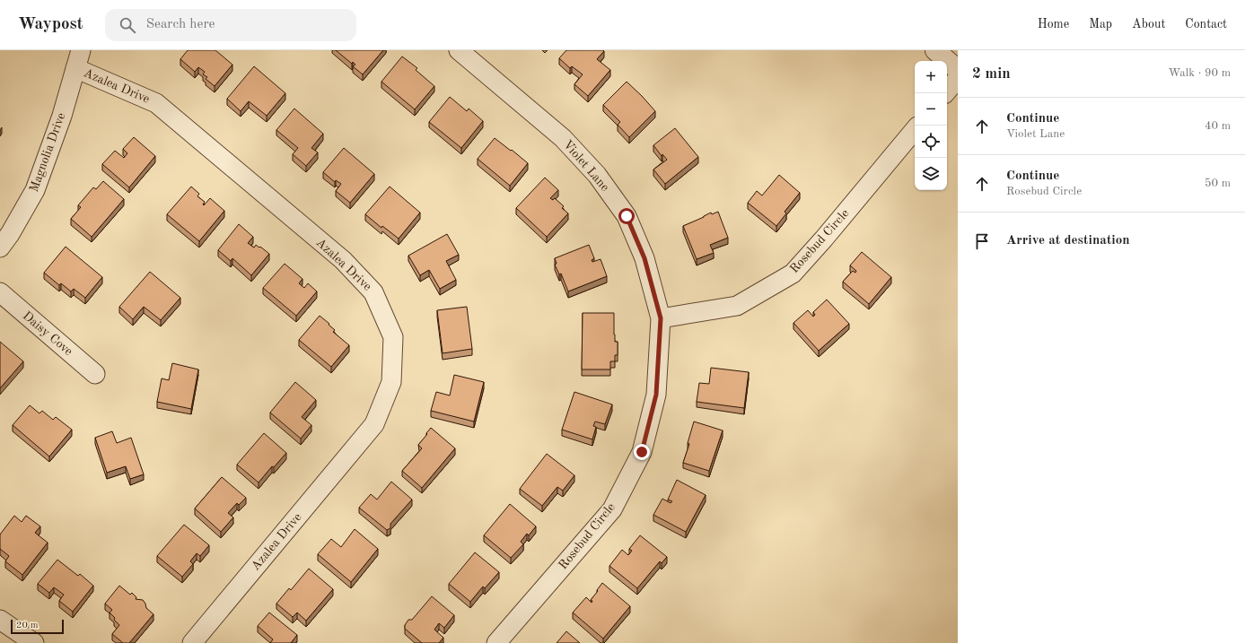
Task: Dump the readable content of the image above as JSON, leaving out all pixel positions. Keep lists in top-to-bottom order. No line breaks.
{"streets":{"street":["Azalea Drive","Magnolia Drive","Violet Lane","Rosebud Circle","Daisy Cove"]},"crossings":[["Azalea Drive","Magnolia Drive"],["Violet Lane","Rosebud Circle"]],"scale_bar":"20 m","page":{"header":"Waypost","search":"Search here","nav":["Home","Map","About","Contact"],"heading":["2 min","Walk · 90 m"],"map_buttons":["+","−"],"list":[["Continue","Violet Lane","40 m"],["Continue","Rosebud Circle","50 m"],"Arrive at destination"],"scale":"20 m"}}
